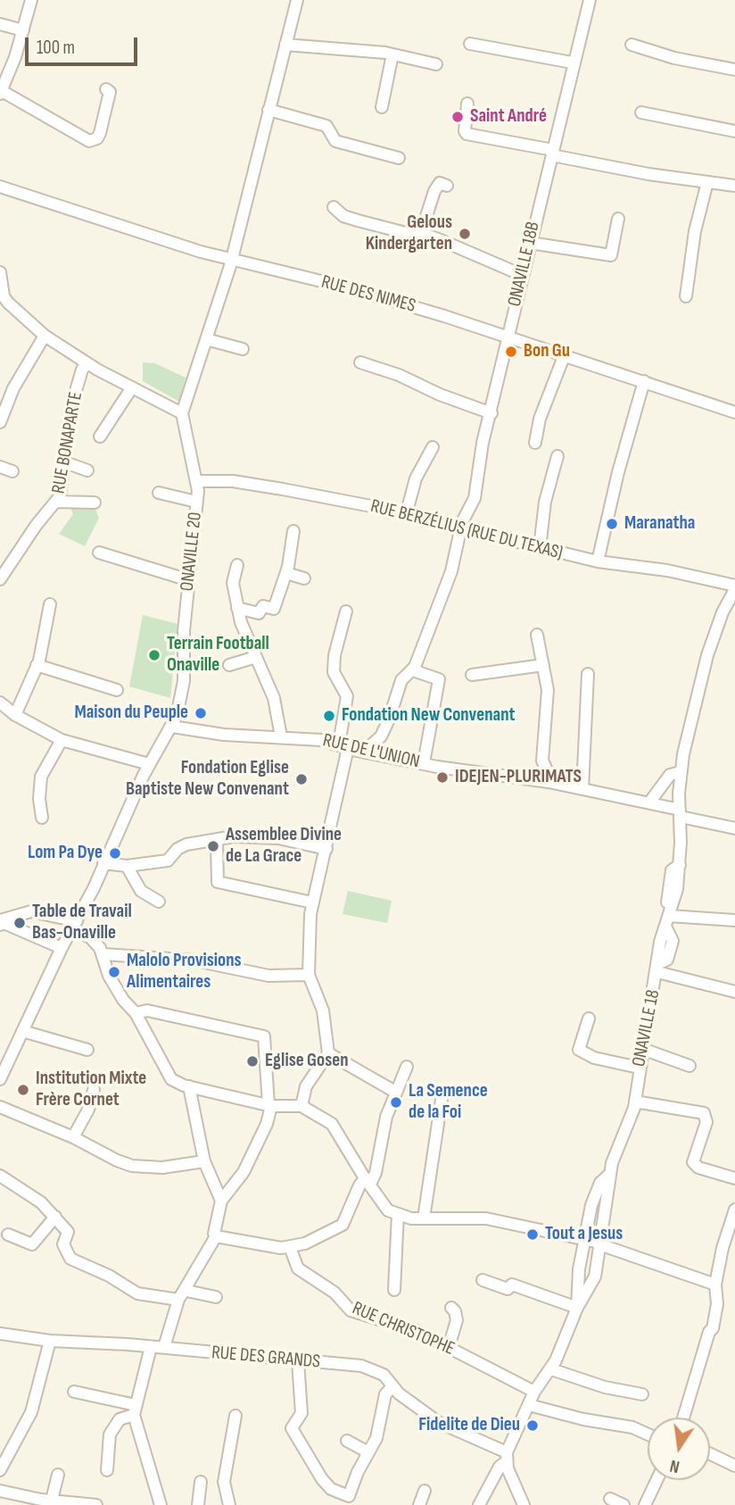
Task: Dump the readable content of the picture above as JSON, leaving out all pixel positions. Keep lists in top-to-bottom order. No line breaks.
{"streets":{"street":["ONAVILLE 18B","RUE DES NIMES","RUE BONAPARTE","RUE BERZÉLIUS (RUE DU TEXAS)","ONAVILLE 20","RUE DE L'UNION","ONAVILLE 18","RUE CHRISTOPHE","RUE DES GRANDS"]},"crossings":[["ONAVILLE 18B","RUE DES NIMES"],["ONAVILLE 18B","RUE BERZÉLIUS (RUE DU TEXAS)"],["ONAVILLE 18B","RUE DE L'UNION"],["RUE DES NIMES","ONAVILLE 20"],["RUE BERZÉLIUS (RUE DU TEXAS)","ONAVILLE 20"],["RUE BERZÉLIUS (RUE DU TEXAS)","ONAVILLE 18"],["ONAVILLE 20","RUE DE L'UNION"],["RUE DE L'UNION","ONAVILLE 18"],["ONAVILLE 18","RUE CHRISTOPHE"],["ONAVILLE 18","RUE DES GRANDS"]],"places":["Saint André","Gelous Kindergarten","Bon Gu","Maranatha","Terrain Football Onaville","Maison du Peuple","Fondation New Convenant","IDEJEN-PLURIMATS","Fondation Eglise Baptiste New Convenant","Assemblee Divine de La Grace","Lom Pa Dye","Table de Travail Bas-Onaville","Malolo Provisions Alimentaires","Eglise Gosen","Institution Mixte Frère Cornet","La Semence de la Foi","Tout a Jesus","Fidelite de Dieu"],"scale_bar":"100 m","north":"bottom"}
